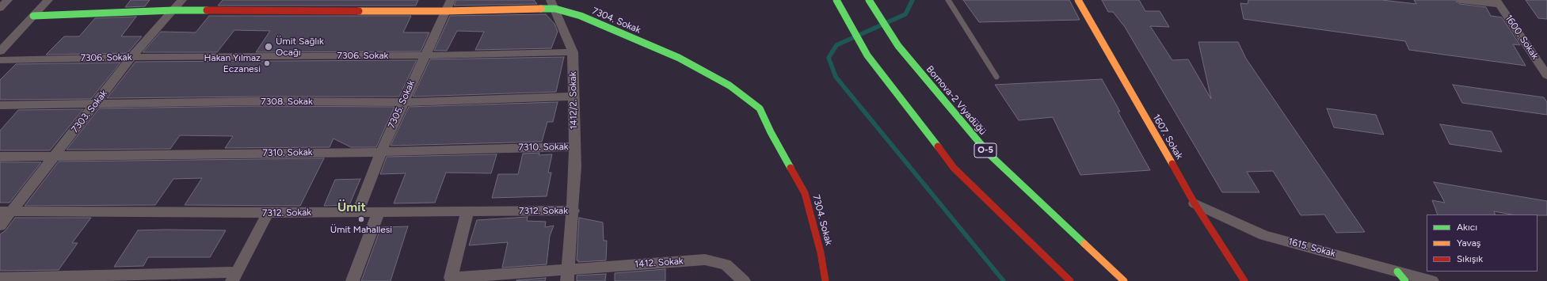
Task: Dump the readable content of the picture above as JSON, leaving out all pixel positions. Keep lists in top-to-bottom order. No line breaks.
{"streets":{"main road":["7304. Sokak","Bornova-2 Viyadüğü","1607. Sokak","O-5"],"street":["1600. Sokak","7306. Sokak","1412/2. Sokak","7308. Sokak","7305. Sokak","7303. Sokak","7310. Sokak","7312. Sokak","1615. Sokak","1412. Sokak"]},"crossings":[["7304. Sokak","1412/2. Sokak"],["7304. Sokak","7305. Sokak"],["7304. Sokak","7303. Sokak"],["7306. Sokak","1412/2. Sokak"],["7306. Sokak","7305. Sokak"],["7306. Sokak","7303. Sokak"],["1412/2. Sokak","7308. Sokak"],["1412/2. Sokak","7310. Sokak"],["1412/2. Sokak","7312. Sokak"],["1412/2. Sokak","1412. Sokak"],["7308. Sokak","7305. Sokak"],["7308. Sokak","7303. Sokak"],["7305. Sokak","7310. Sokak"],["7305. Sokak","7312. Sokak"],["7303. Sokak","7310. Sokak"],["7303. Sokak","7312. Sokak"],["1607. Sokak","1615. Sokak"],["7312. Sokak","1412. Sokak"]],"districts":["Ümit"],"places":["Ümit Sağlık Ocağı","Hakan Yılmaz Eczanesi","Ümit Mahallesi"],"legend":["Akıcı","Yavaş","Sıkışık"]}
